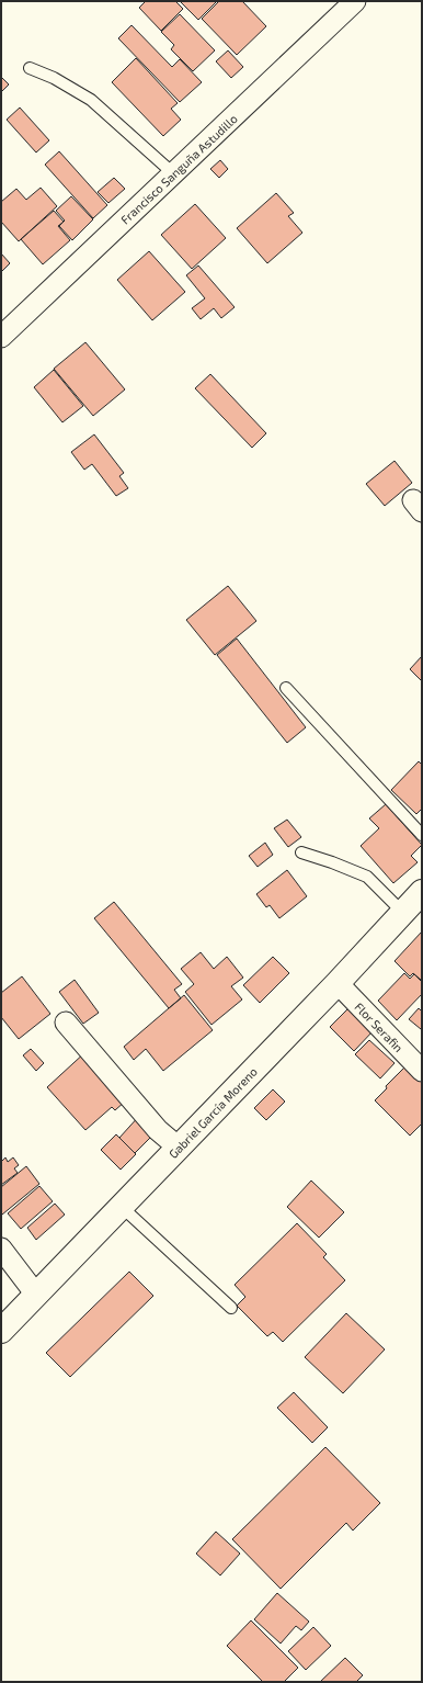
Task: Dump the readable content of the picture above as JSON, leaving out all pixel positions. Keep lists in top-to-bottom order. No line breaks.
{"streets":{"street":["Francisco Sanguña Astudillo","Flor Serafin","Gabriel García Moreno"]},"crossings":[["Flor Serafin","Gabriel García Moreno"]]}
